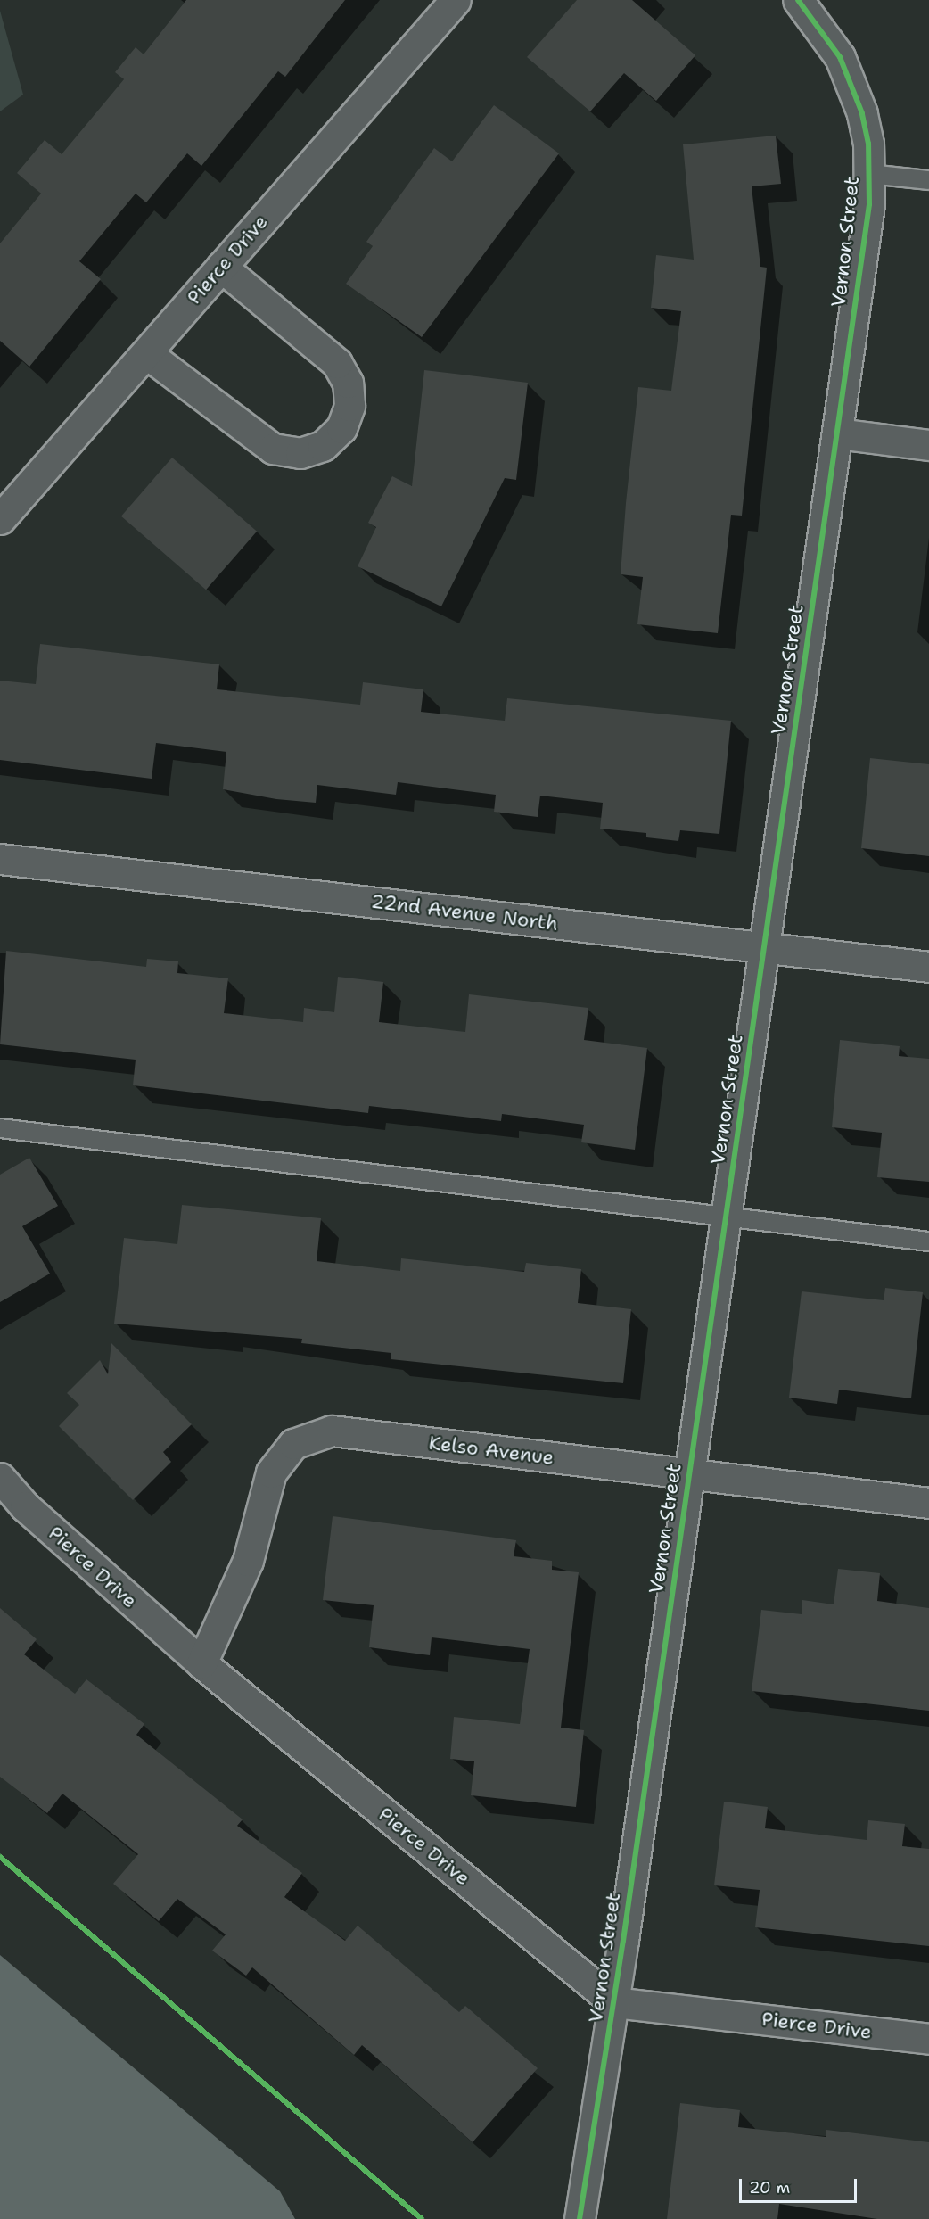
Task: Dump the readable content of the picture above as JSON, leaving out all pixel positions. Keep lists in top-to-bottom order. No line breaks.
{"streets":{"street":["Vernon Street","Pierce Drive","22nd Avenue North","Kelso Avenue"]},"crossings":[["Vernon Street","Pierce Drive"],["Vernon Street","22nd Avenue North"],["Vernon Street","Kelso Avenue"],["Pierce Drive","Kelso Avenue"]],"scale_bar":"20 m"}
